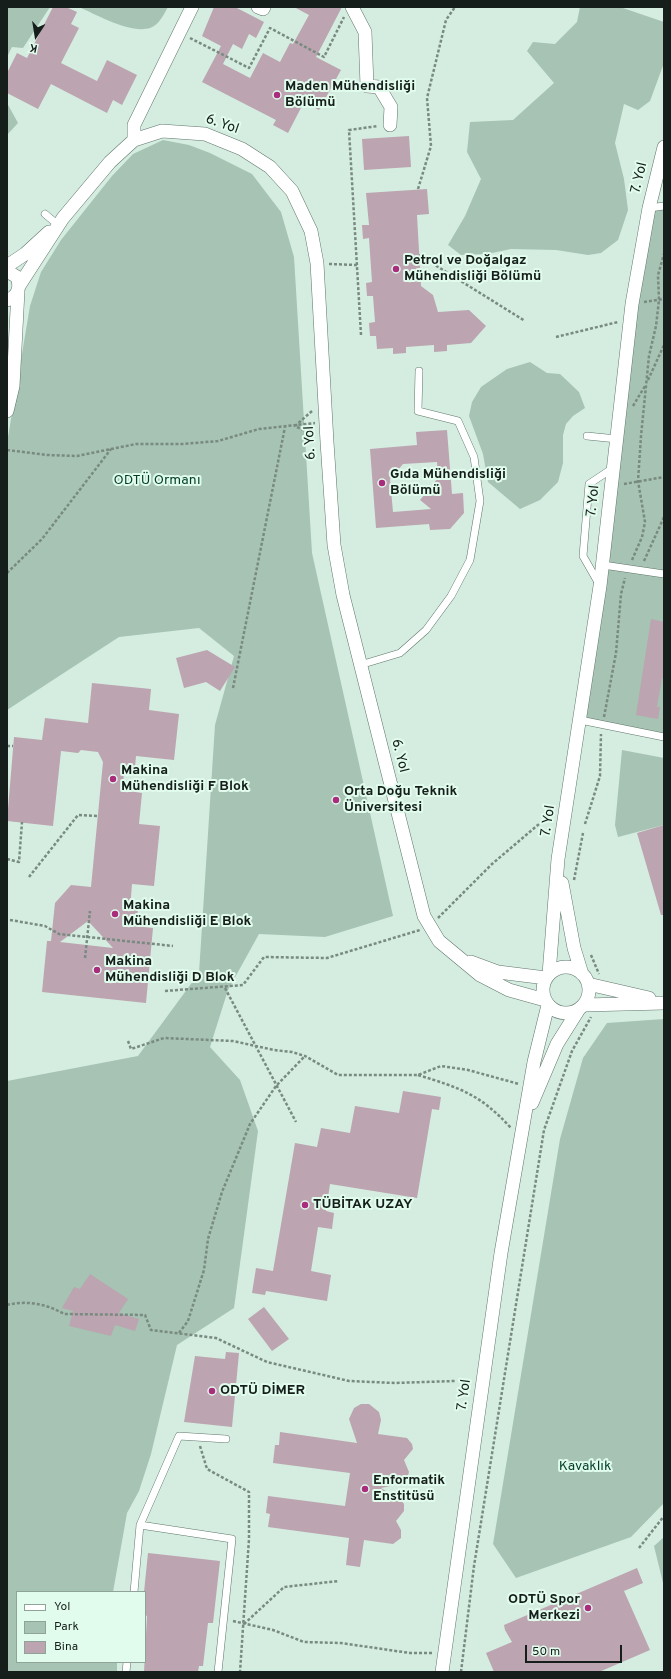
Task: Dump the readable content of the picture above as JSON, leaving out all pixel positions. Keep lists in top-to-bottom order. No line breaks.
{"streets":{"street":["6. Yol","7. Yol"]},"crossings":[["6. Yol","7. Yol"]],"parks":["ODTÜ Ormanı","Kavaklık"],"places":["Maden Mühendisliği Bölümü","Petrol ve Doğalgaz Mühendisliği Bölümü","Gıda Mühendisliği Bölümü","Makina Mühendisliği F Blok","Orta Doğu Teknik Üniversitesi","Makina Mühendisliği E Blok","Makina Mühendisliği D Blok","TÜBİTAK UZAY","ODTÜ DİMER","Enformatik Enstitüsü","ODTÜ Spor Merkezi"],"legend":["Yol","Park","Bina"],"scale_bar":"50 m","north":"bottom"}
